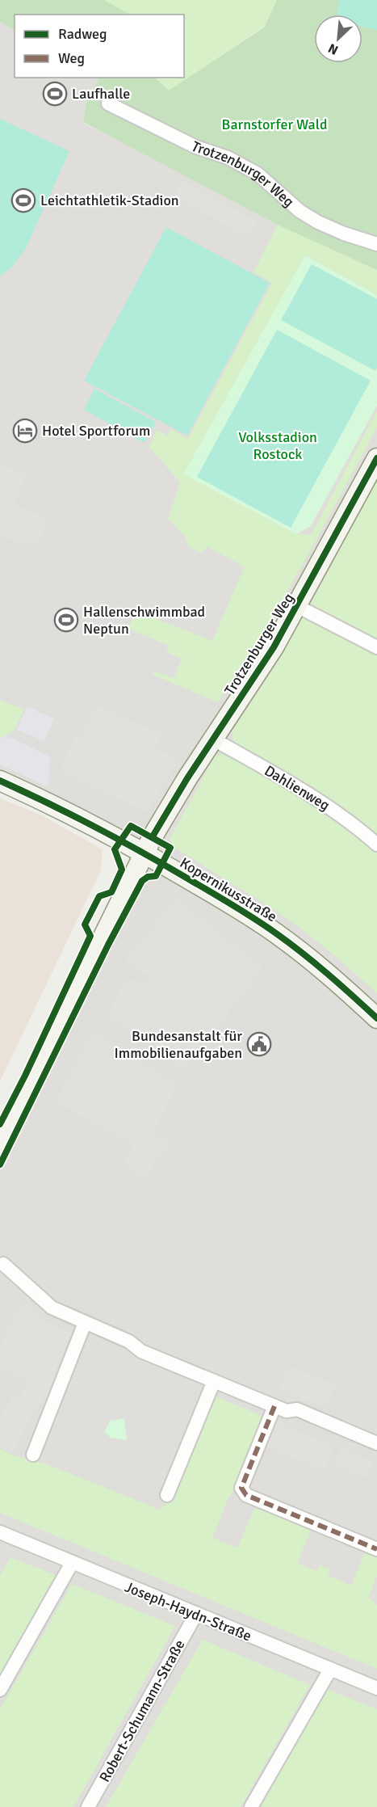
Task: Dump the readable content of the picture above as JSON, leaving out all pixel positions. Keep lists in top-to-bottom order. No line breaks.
{"streets":{"street":["Trotzenburger Weg","Dahlienweg","Kopernikusstraße","Joseph-Haydn-Straße","Robert-Schumann-Straße"]},"crossings":[["Trotzenburger Weg","Dahlienweg"],["Trotzenburger Weg","Kopernikusstraße"],["Joseph-Haydn-Straße","Robert-Schumann-Straße"]],"parks":["Barnstorfer Wald","Volksstadion Rostock"],"places":{"sports":["Laufhalle","Leichtathletik-Stadion","Hallenschwimmbad Neptun"],"hotel":["Hotel Sportforum"],"public building":["Bundesanstalt für Immobilienaufgaben"]},"legend":["Radweg","Weg"],"north":"bottom left"}
